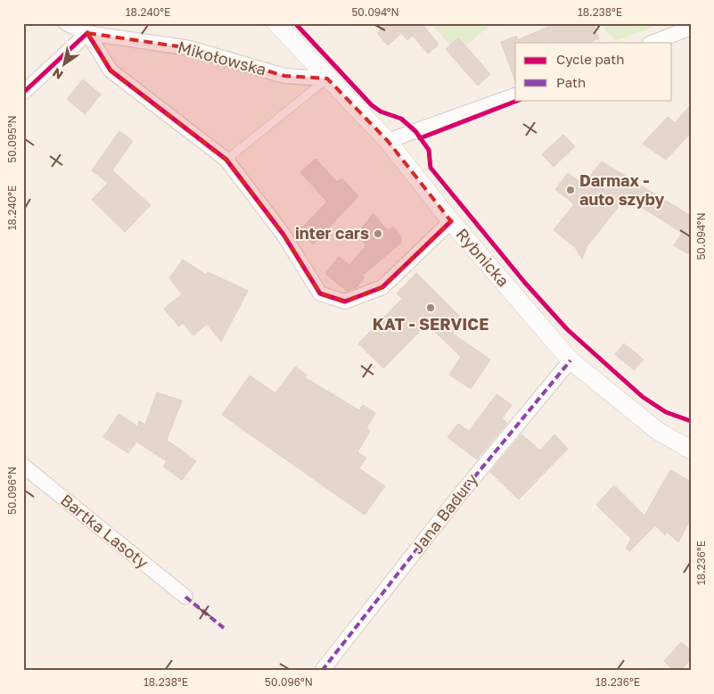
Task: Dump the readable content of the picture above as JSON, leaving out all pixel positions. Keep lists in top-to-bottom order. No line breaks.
{"streets":{"street":["Mikołowska","Rybnicka","Jana Badury","Bartka Lasoty"]},"crossings":[["Mikołowska","Rybnicka"],["Rybnicka","Jana Badury"]],"places":["Darmax - auto szyby","inter cars","KAT - SERVICE"],"legend":["Cycle path","Path"],"north":"bottom left","coordinates":["18.240°E","50.094°N","18.238°E","50.095°N","50.096°N","18.236°E"]}
